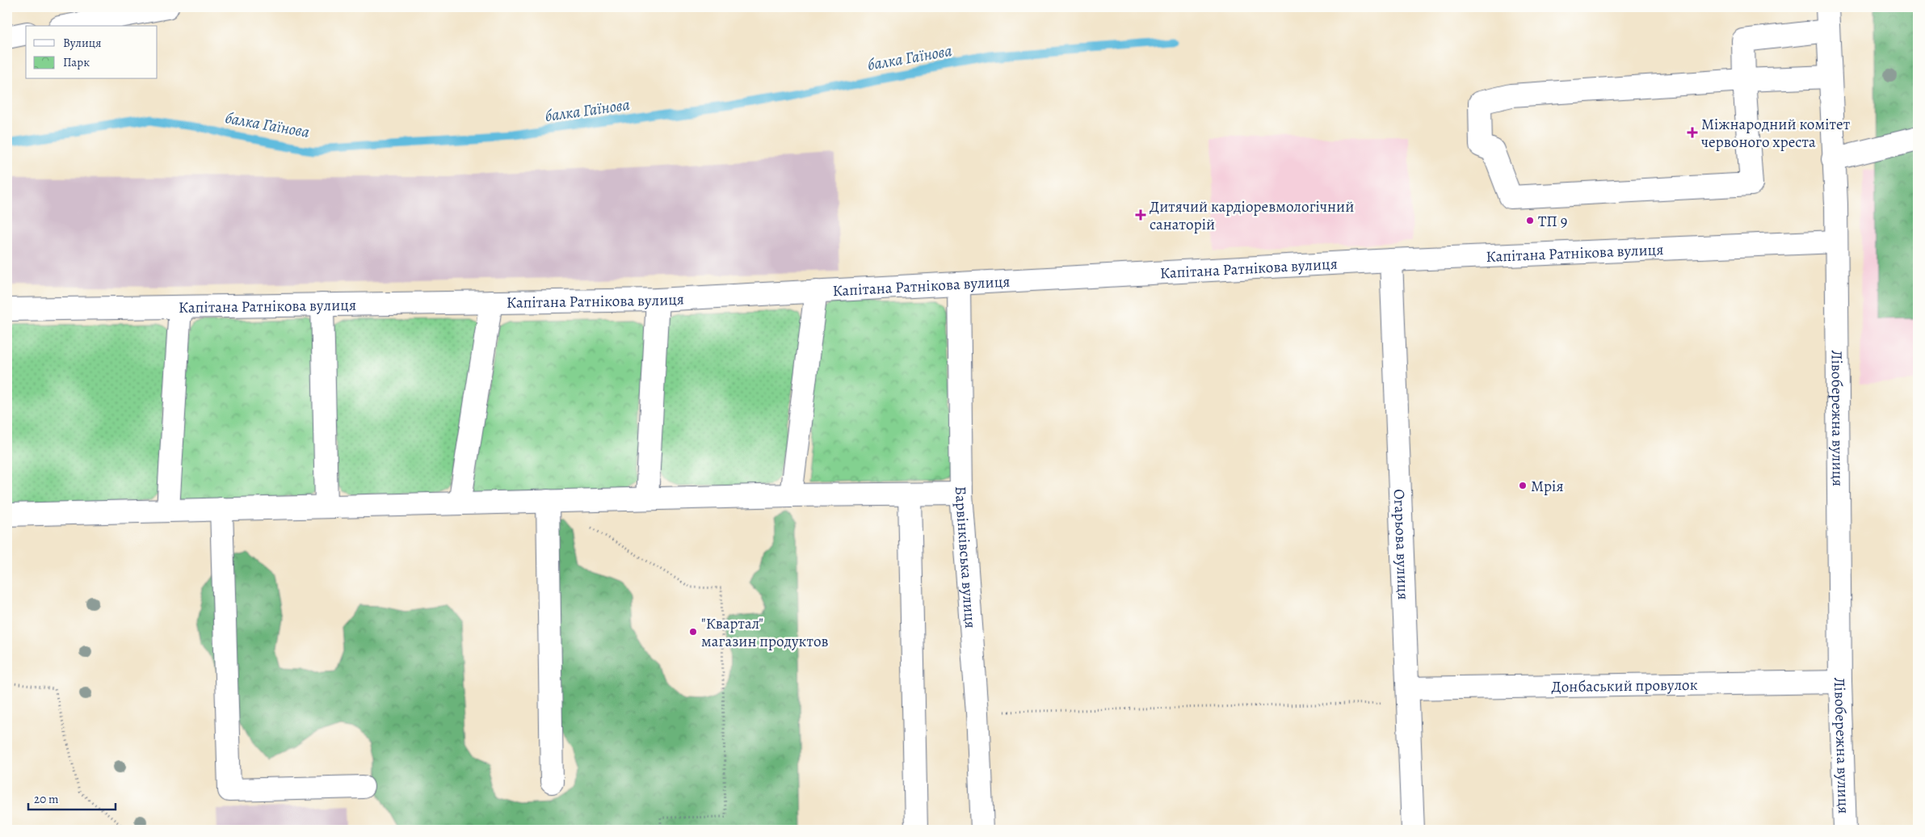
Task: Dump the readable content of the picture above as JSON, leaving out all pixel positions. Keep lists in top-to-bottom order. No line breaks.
{"streets":{"street":["Капітана Ратнікова вулиця","Лівобережна вулиця","Огарьова вулиця","Барвінківська вулиця","Донбаський провулок"]},"crossings":[["Капітана Ратнікова вулиця","Лівобережна вулиця"],["Капітана Ратнікова вулиця","Огарьова вулиця"],["Капітана Ратнікова вулиця","Барвінківська вулиця"],["Лівобережна вулиця","Донбаський провулок"],["Огарьова вулиця","Донбаський провулок"]],"water":["балка Гаїнова"],"places":{"health":["Міжнародний комітет червоного хреста","Дитячий кардіоревмологічний санаторій"],"other":["ТП 9","Мрія","\"Квартал\" магазин продуктов"]},"legend":["Вулиця","Парк"],"scale_bar":"20 m"}
